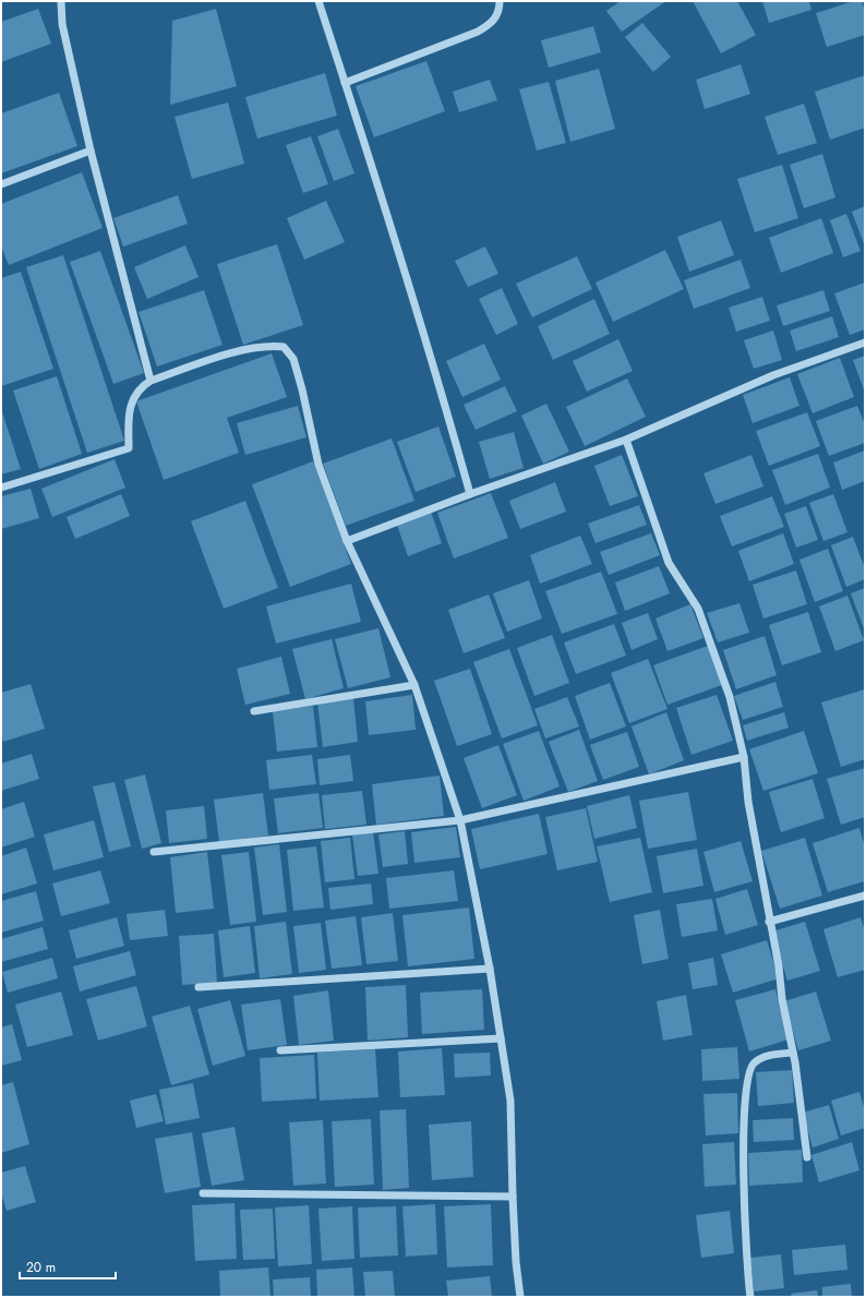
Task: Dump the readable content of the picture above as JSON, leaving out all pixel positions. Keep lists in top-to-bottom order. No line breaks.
{"scale_bar":"20 m"}
